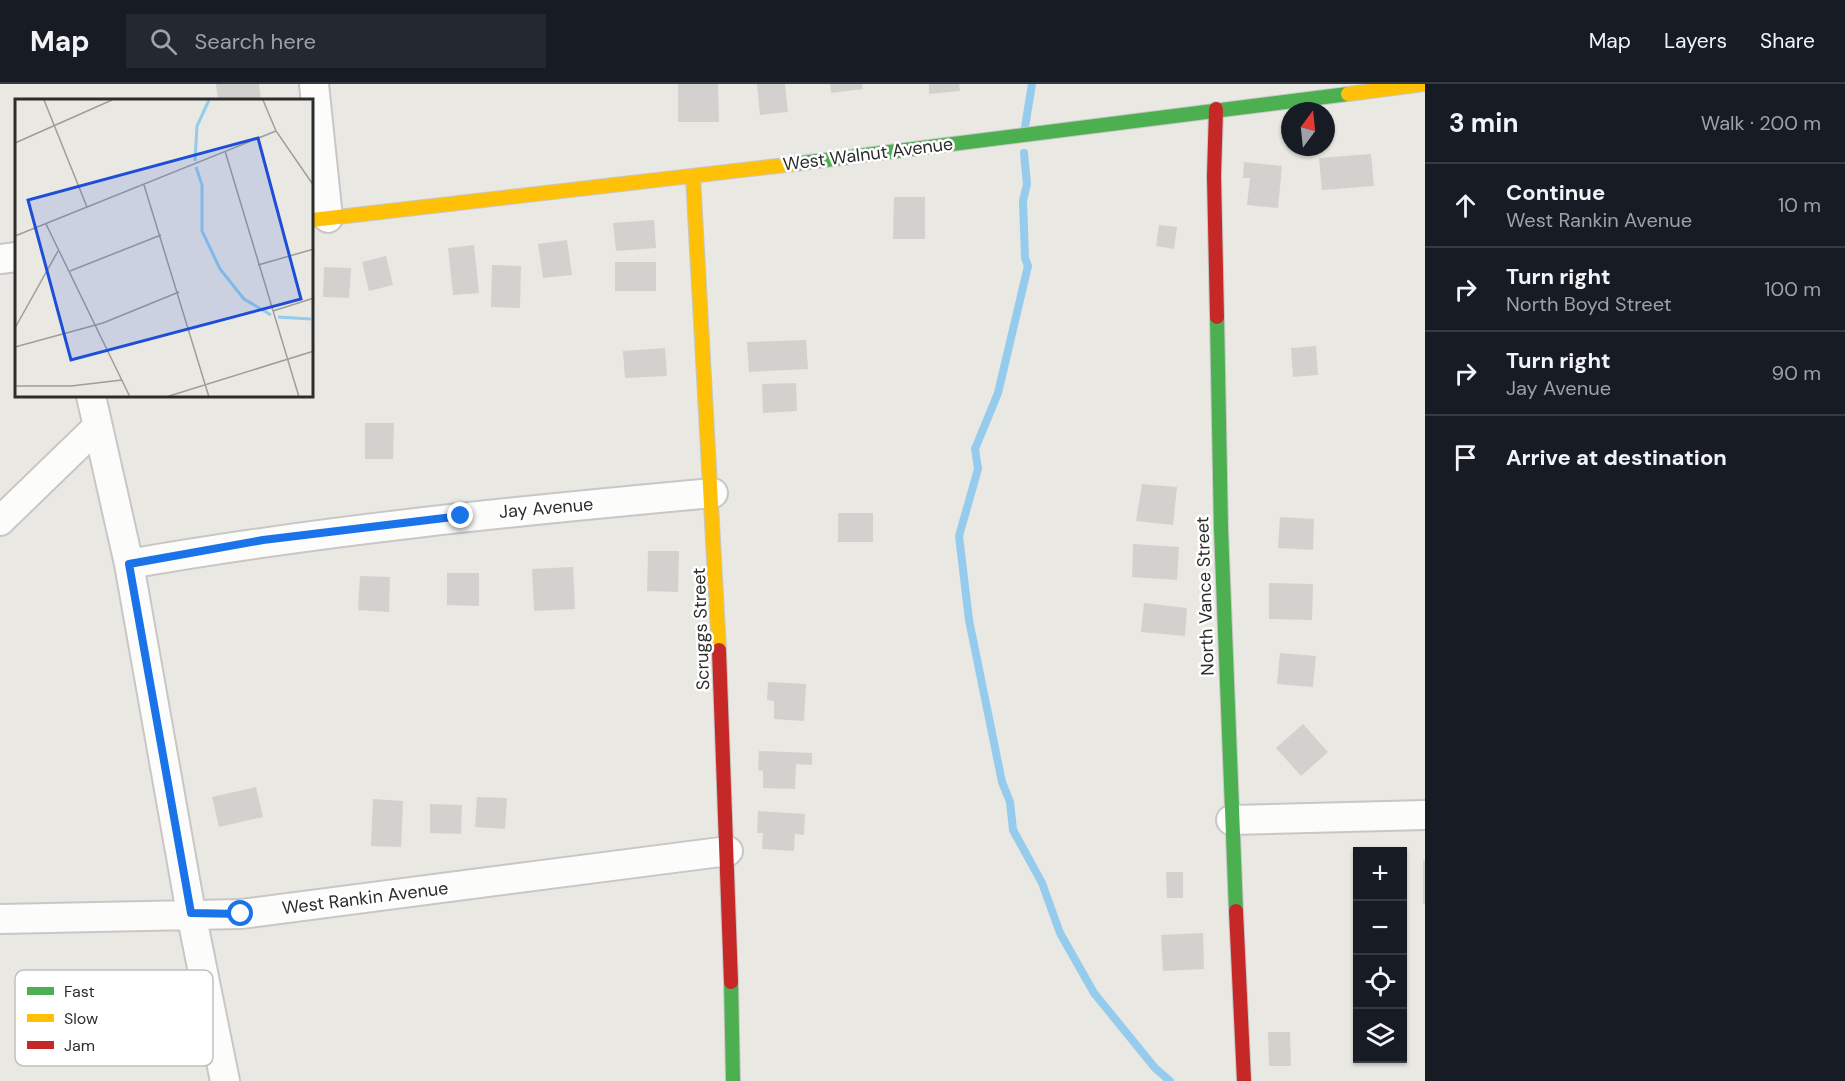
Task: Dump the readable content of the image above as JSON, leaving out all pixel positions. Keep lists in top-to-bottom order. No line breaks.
{"streets":{"street":["West Walnut Avenue","Jay Avenue","North Vance Street","Scruggs Street","West Rankin Avenue"]},"crossings":[["West Walnut Avenue","North Vance Street"],["West Walnut Avenue","Scruggs Street"],["Jay Avenue","Scruggs Street"],["Scruggs Street","West Rankin Avenue"]],"legend":["Fast","Slow","Jam"],"north":"top","page":{"header":"Map","search":"Search here","nav":["Map","Layers","Share"],"heading":["3 min","Walk · 200 m"],"list":[["Continue","West Rankin Avenue","10 m"],["Turn right","North Boyd Street","100 m"],["Turn right","Jay Avenue","90 m"],"Arrive at destination"],"map_buttons":["+","−"]}}
